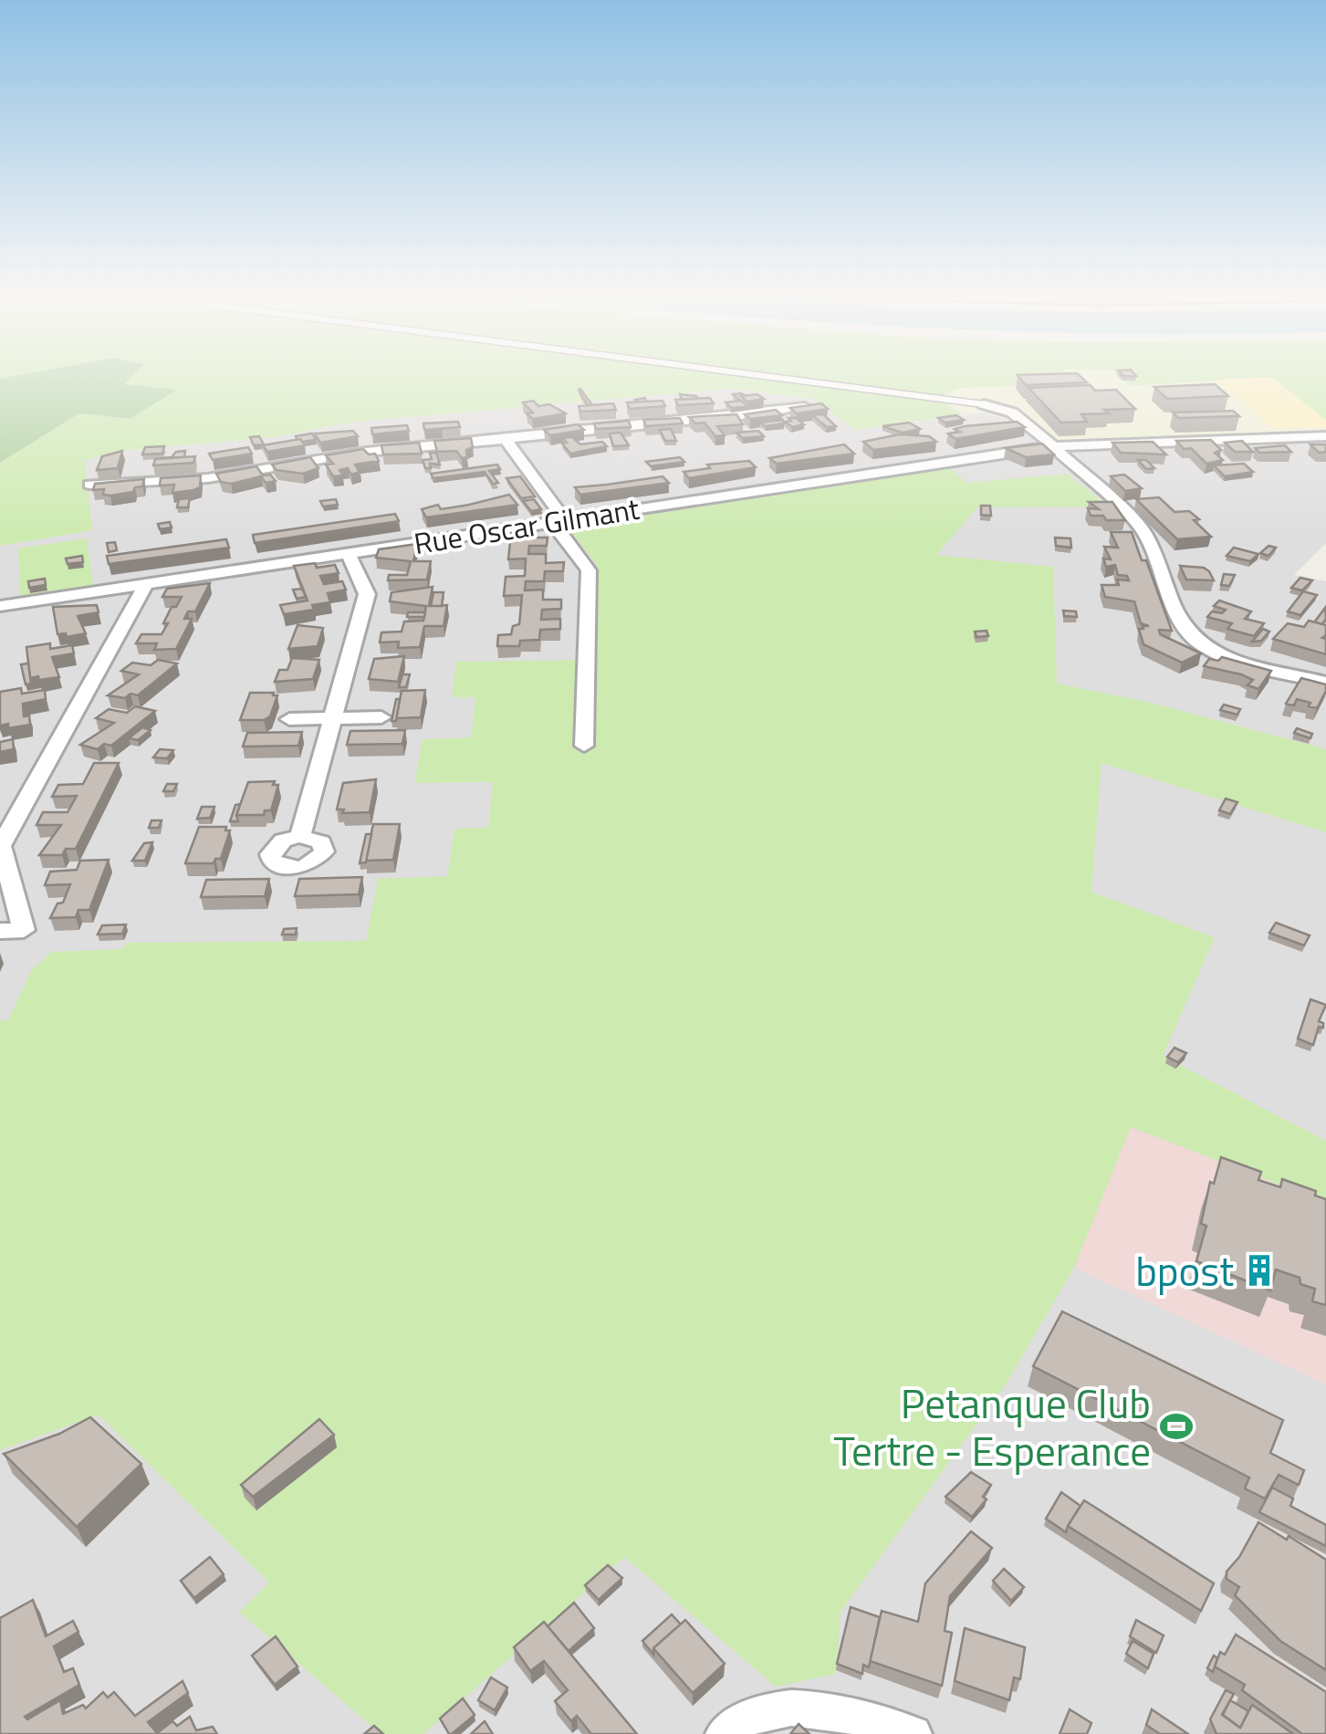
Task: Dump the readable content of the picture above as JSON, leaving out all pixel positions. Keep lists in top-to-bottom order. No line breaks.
{"streets":{"street":["Rue Oscar Gilmant"]},"places":{"building":["bpost"],"sports":["Petanque Club Tertre - Esperance"]}}
